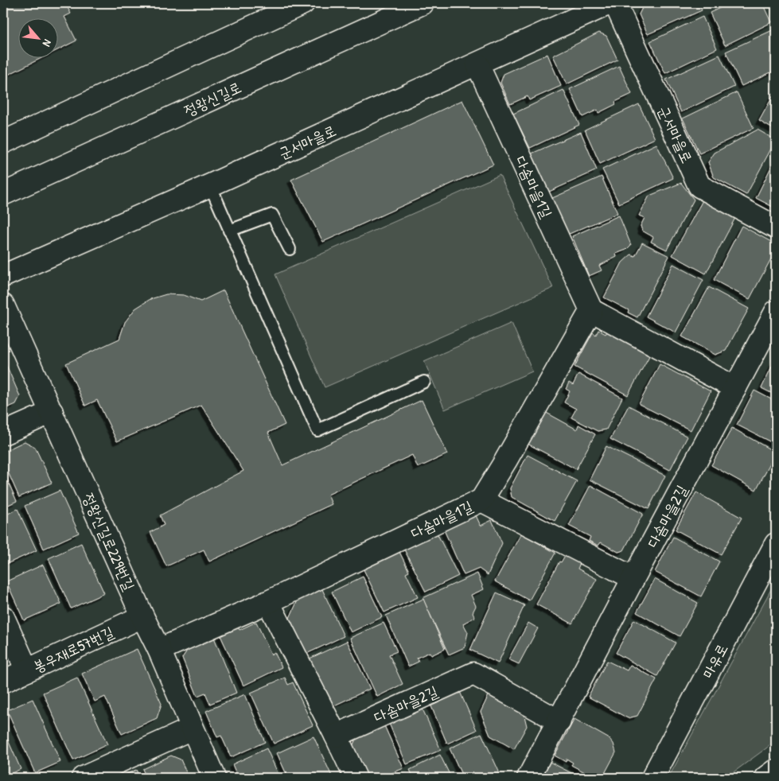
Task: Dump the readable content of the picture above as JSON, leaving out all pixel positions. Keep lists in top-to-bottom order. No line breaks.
{"streets":{"street":["정왕신길로","군서마을로","다솜마을1길","다솜마을2길","정왕신길로229번길","봉우재로57번길","마유로"]},"crossings":[["군서마을로","다솜마을1길"],["다솜마을1길","정왕신길로229번길"],["정왕신길로229번길","봉우재로57번길"]],"north":"bottom right"}
